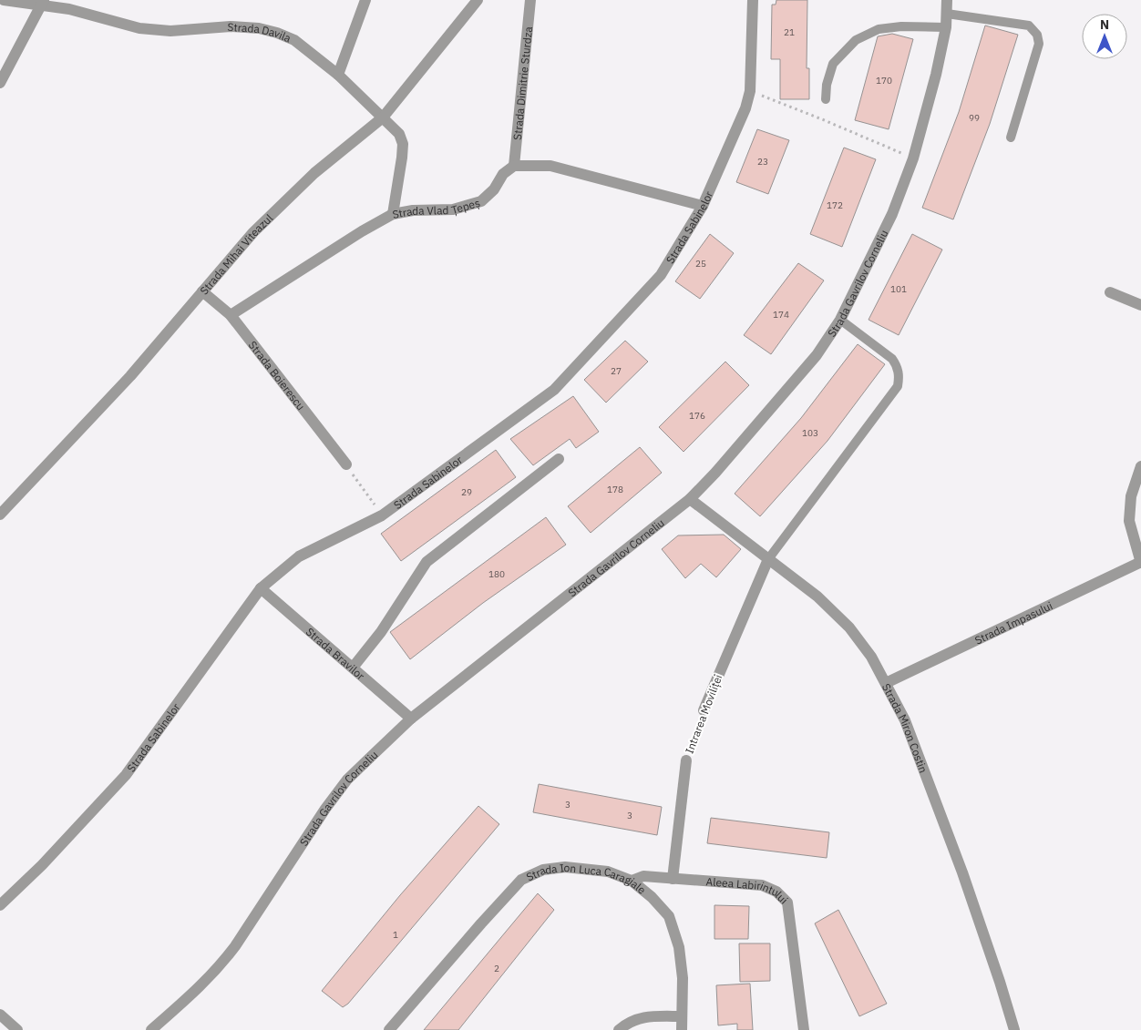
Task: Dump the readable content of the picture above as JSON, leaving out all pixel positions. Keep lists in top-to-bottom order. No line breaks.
{"streets":{"street":["Strada Davila","Strada Dimitrie Sturdza","Strada Vlad Țepeș","Strada Sabinelor","Strada Mihai Viteazul","Strada Gavrilov Corneliu","Strada Boierescu","Strada Impasului","Strada Bravilor","Intrarea Moviliței","Strada Miron Costin","Strada Ion Luca Caragiale","Aleea Labirintului"]},"crossings":[["Strada Davila","Strada Vlad Țepeș"],["Strada Davila","Strada Mihai Viteazul"],["Strada Dimitrie Sturdza","Strada Vlad Țepeș"],["Strada Vlad Țepeș","Strada Boierescu"],["Strada Sabinelor","Strada Bravilor"],["Strada Mihai Viteazul","Strada Boierescu"],["Strada Gavrilov Corneliu","Strada Bravilor"],["Strada Gavrilov Corneliu","Strada Miron Costin"],["Strada Impasului","Strada Miron Costin"],["Intrarea Moviliței","Strada Miron Costin"],["Intrarea Moviliței","Aleea Labirintului"],["Strada Ion Luca Caragiale","Aleea Labirintului"]],"house_numbers":["21","170","99","23","172","25","101","174","27","176","103","178","29","180","3","3","1","2"],"north":"top"}
